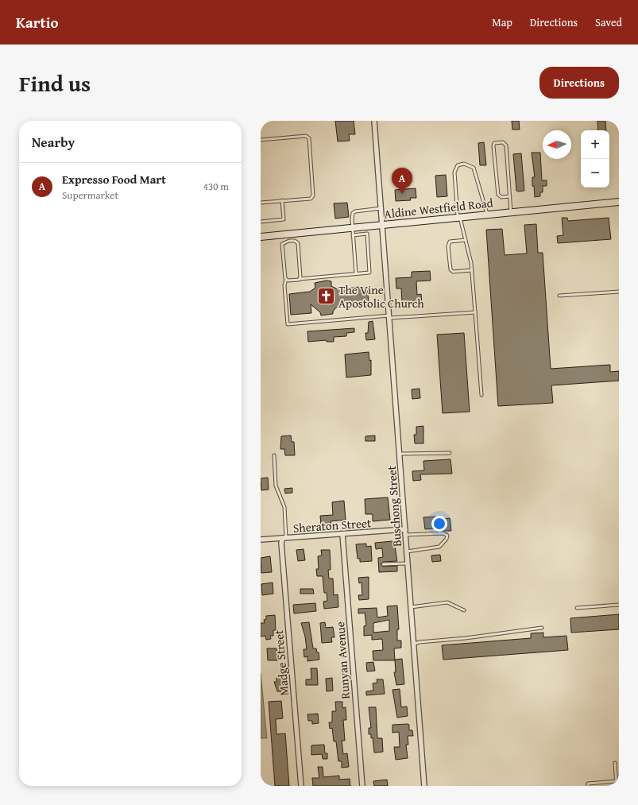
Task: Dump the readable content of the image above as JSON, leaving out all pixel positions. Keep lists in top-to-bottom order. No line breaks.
{"streets":{"main road":["Aldine Westfield Road"],"street":["Buschong Street","Sheraton Street","Runyan Avenue","Madge Street"]},"crossings":[["Aldine Westfield Road","Buschong Street"],["Buschong Street","Sheraton Street"],["Sheraton Street","Runyan Avenue"],["Sheraton Street","Madge Street"]],"places":{"church":["The Vine Apostolic Church"]},"north":"left","page":{"header":"Kartio","nav":["Map","Directions","Saved"],"title":"Find us","buttons":"Directions","heading":"Nearby","map_buttons":["+","−"],"list":[{"mark":"A","name":"Expresso Food Mart","note":"Supermarket","value":"430 m"}],"pins":"A"}}
